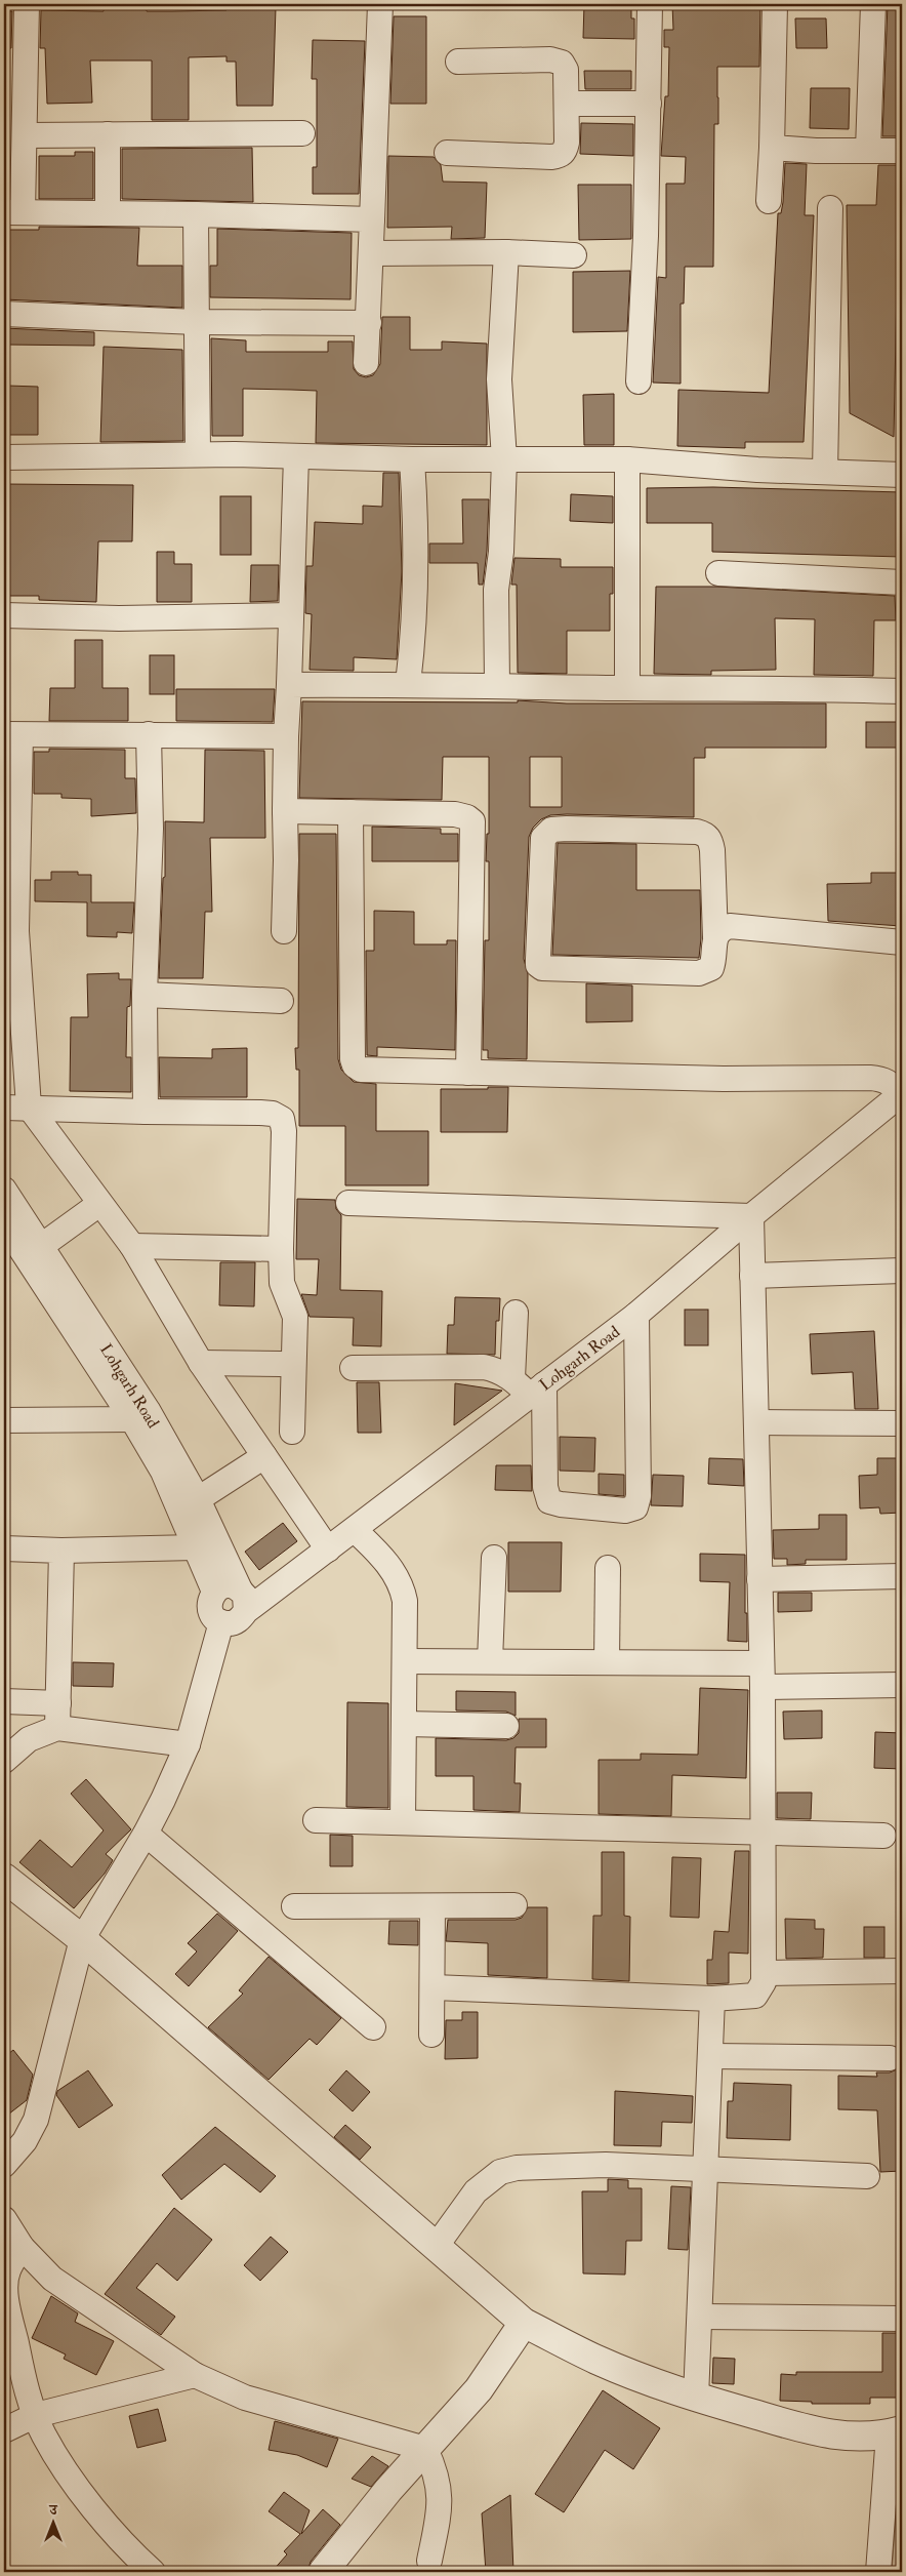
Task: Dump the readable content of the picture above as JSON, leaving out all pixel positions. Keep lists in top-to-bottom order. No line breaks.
{"streets":{"street":["Lohgarh Road"]},"north":"top"}
